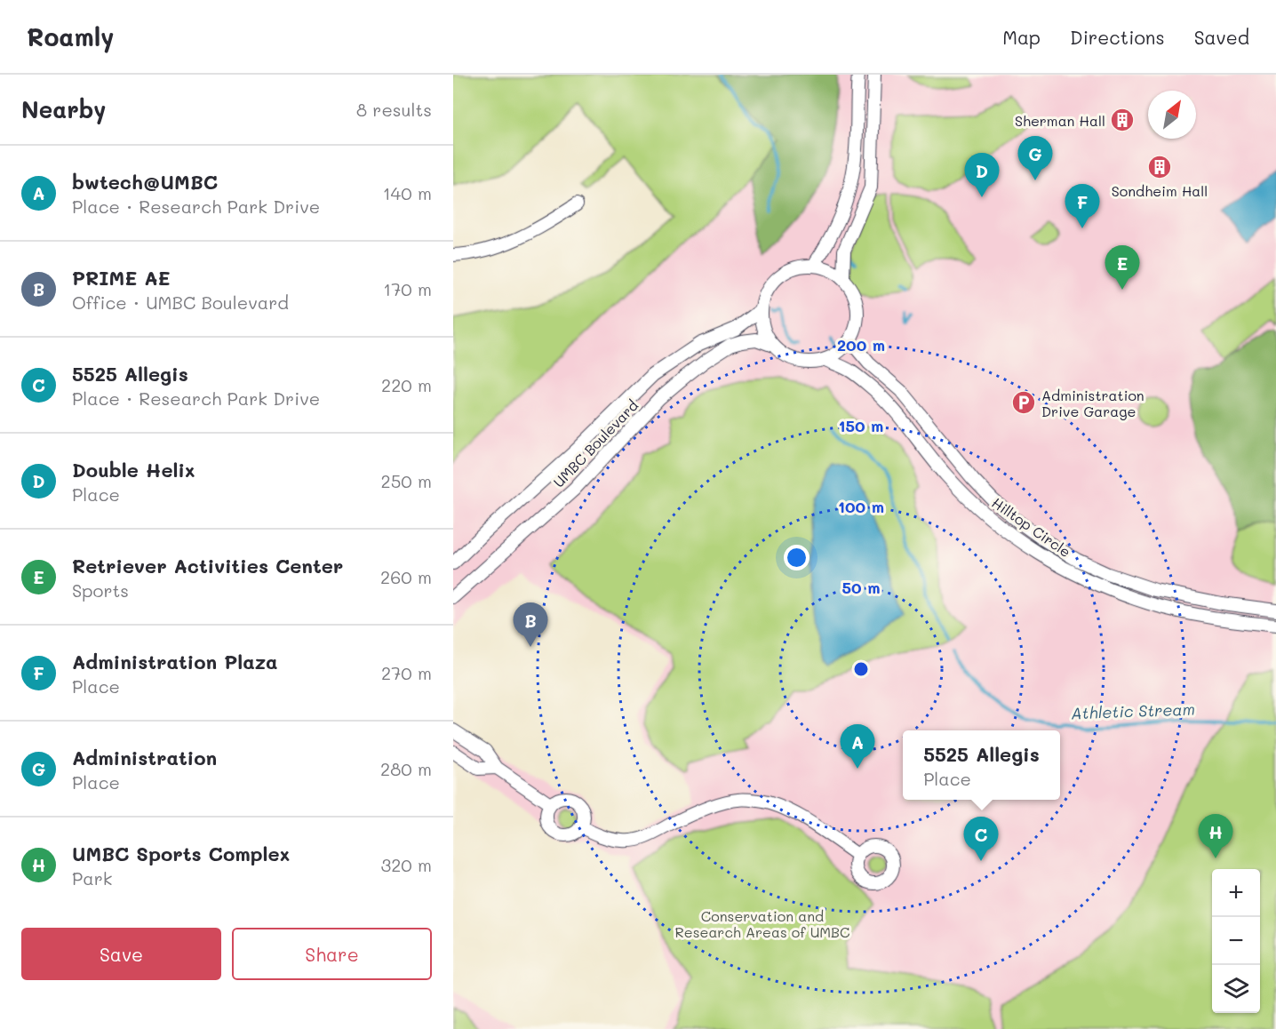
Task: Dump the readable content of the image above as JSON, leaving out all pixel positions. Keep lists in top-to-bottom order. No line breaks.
{"streets":{"street":["UMBC Boulevard","Hilltop Circle"]},"crossings":[["UMBC Boulevard","Hilltop Circle"]],"water":["Athletic Stream"],"parks":["Conservation and Research Areas of UMBC"],"places":{"building":["Sherman Hall","Sondheim Hall"],"parking":["Administration Drive Garage"]},"north":"top right","page":{"header":"Roamly","nav":["Map","Directions","Saved"],"heading":["Nearby","8 results"],"pins":["G","D","F","E","B","A","H","C"],"list":[{"mark":"A","name":"bwtech@UMBC","note":"Place · Research Park Drive","value":"140 m"},{"mark":"B","name":"PRIME AE","note":"Office · UMBC Boulevard","value":"170 m"},{"mark":"C","name":"5525 Allegis","note":"Place · Research Park Drive","value":"220 m"},{"mark":"D","name":"Double Helix","note":"Place","value":"250 m"},{"mark":"E","name":"Retriever Activities Center","note":"Sports","value":"260 m"},{"mark":"F","name":"Administration Plaza","note":"Place","value":"270 m"},{"mark":"G","name":"Administration","note":"Place","value":"280 m"},{"mark":"H","name":"UMBC Sports Complex","note":"Park","value":"320 m"}],"popup":["5525 Allegis","Place"],"map_buttons":["+","−"],"buttons":["Save","Share"]},"rings":["200 m","150 m","100 m","50 m"]}
